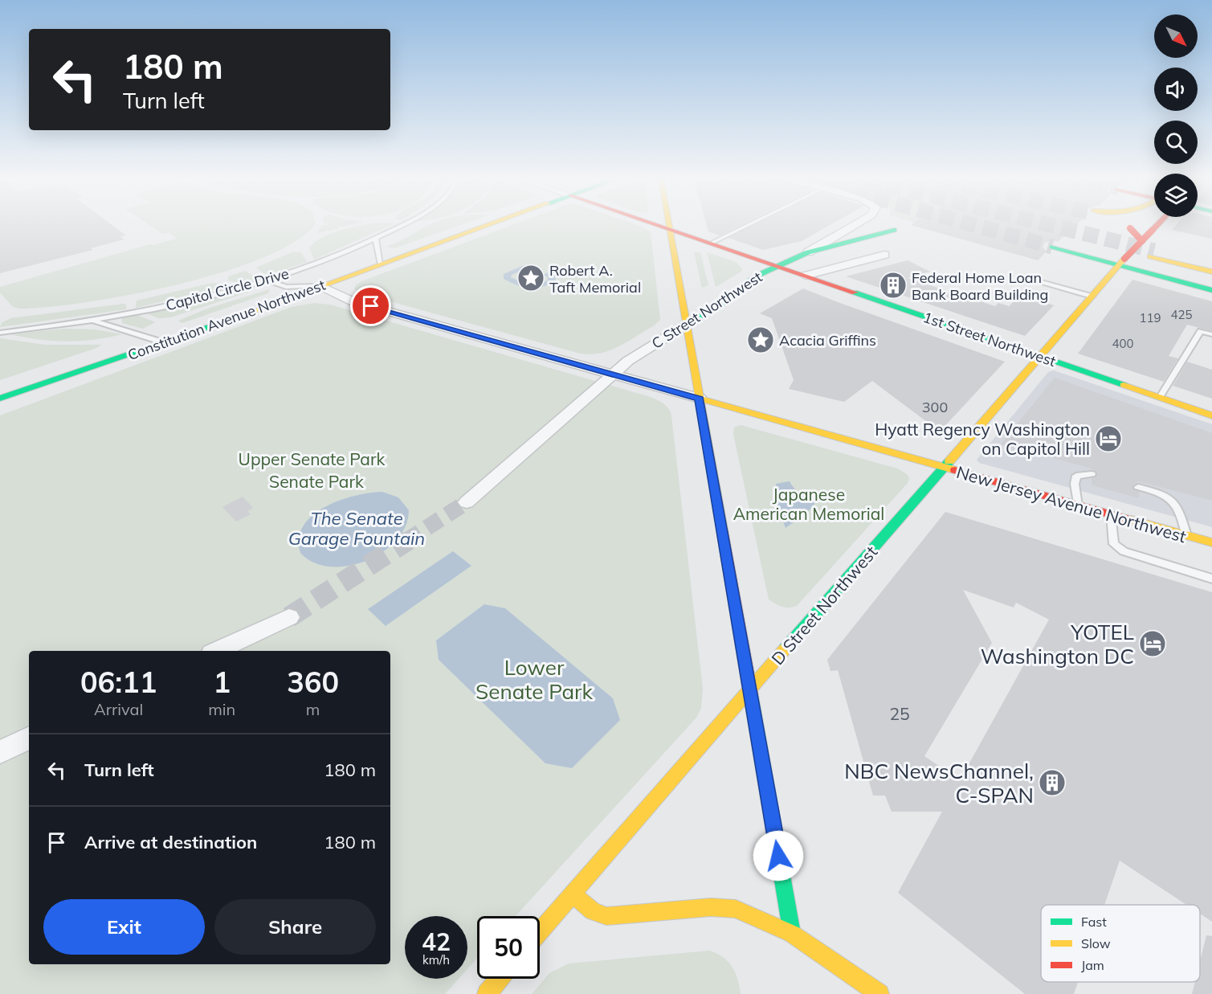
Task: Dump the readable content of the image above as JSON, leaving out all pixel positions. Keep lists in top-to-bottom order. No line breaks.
{"streets":{"main road":["C Street Northwest","Constitution Avenue Northwest","1st Street Northwest","New Jersey Avenue Northwest","D Street Northwest"],"lane":["Capitol Circle Drive"]},"crossings":[["C Street Northwest","1st Street Northwest"],["C Street Northwest","New Jersey Avenue Northwest"],["Constitution Avenue Northwest","New Jersey Avenue Northwest"],["1st Street Northwest","D Street Northwest"],["New Jersey Avenue Northwest","D Street Northwest"]],"water":["The Senate Garage Fountain"],"parks":["Upper Senate Park","Senate Park","Japanese American Memorial","Lower Senate Park"],"places":{"place":["Robert A. Taft Memorial","Acacia Griffins"],"building":["Federal Home Loan Bank Board Building","NBC NewsChannel, C-SPAN"],"hotel":["Hyatt Regency Washington on Capitol Hill","YOTEL Washington DC"]},"house_numbers":["425","119","400","300","25"],"legend":["Fast","Slow","Jam"],"north":"bottom right","page":{"turn":["180 m","Turn left"],"eta":["06:11","Arrival","1","min","360","m"],"list":[{"name":"Turn left","value":"180 m"},{"name":"Arrive at destination","value":"180 m"}],"buttons":["Exit","Share"],"speed":"42 km/h","limit":"50"}}
